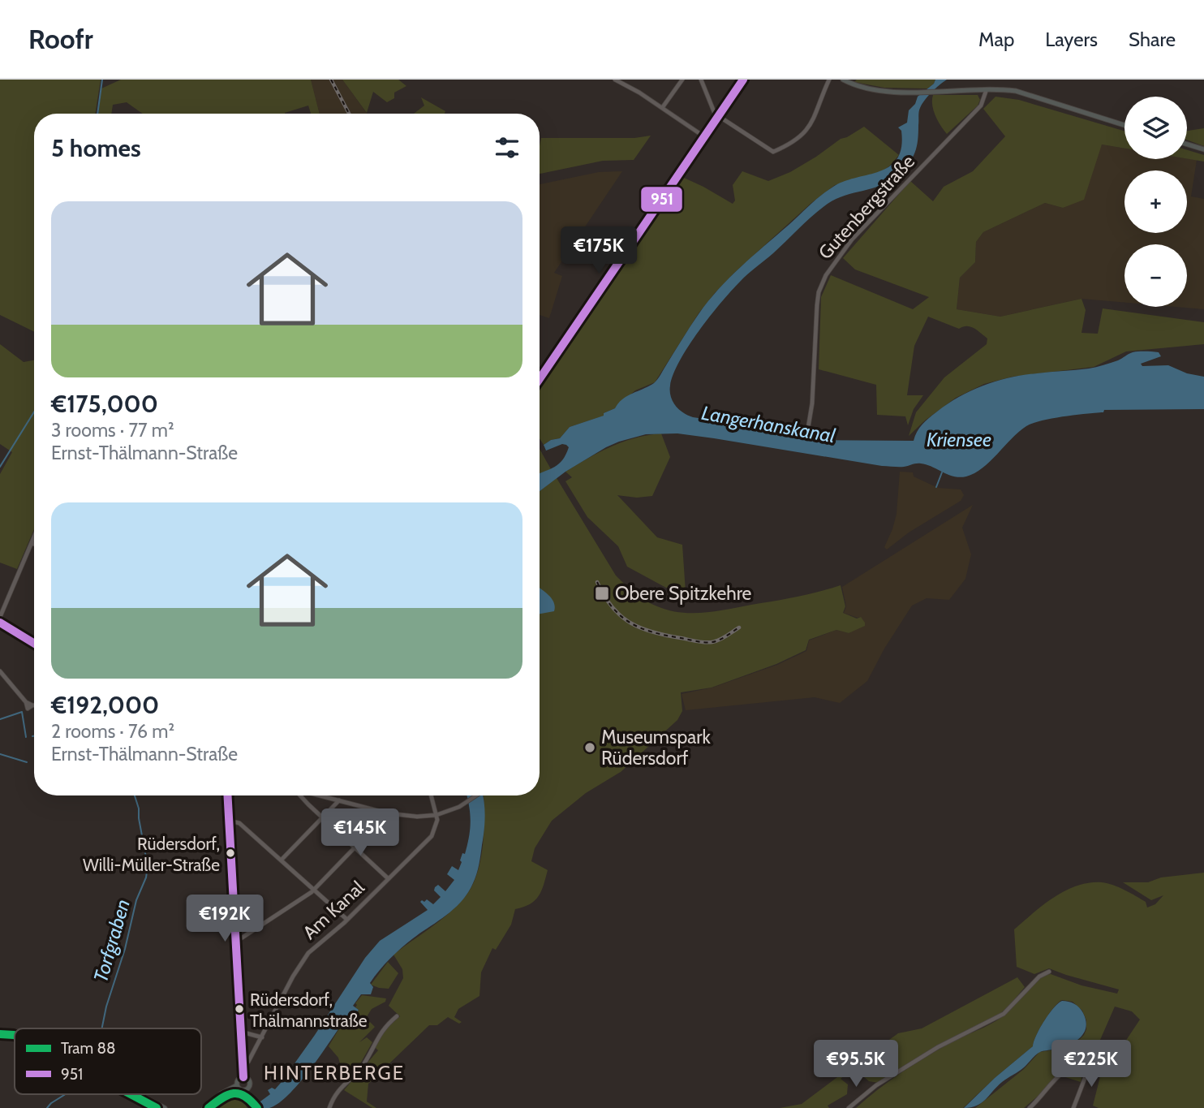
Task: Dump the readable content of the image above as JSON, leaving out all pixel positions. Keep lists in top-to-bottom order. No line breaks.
{"streets":{"street":["Gutenbergstraße","Am Kanal"]},"districts":["HINTERBERGE"],"water":["Langerhanskanal","Kriensee","Torfgraben"],"places":{"transit":["Obere Spitzkehre"],"other":["Museumspark Rüdersdorf","Rüdersdorf, Willi-Müller-Straße","Rüdersdorf, Thälmannstraße"]},"lines":["transit line 951","tram line 88"],"legend":["Tram 88","951"],"page":{"header":"Roofr","nav":["Map","Layers","Share"],"map_buttons":["+","−"],"heading":"5 homes","list":[{"name":"€175,000","note":"3 rooms · 77 m² · Ernst-Thälmann-Straße"},{"name":"€192,000","note":"2 rooms · 76 m² · Ernst-Thälmann-Straße"}],"price":["€175K","€145K","€192K","€95.5K","€225K"]}}
